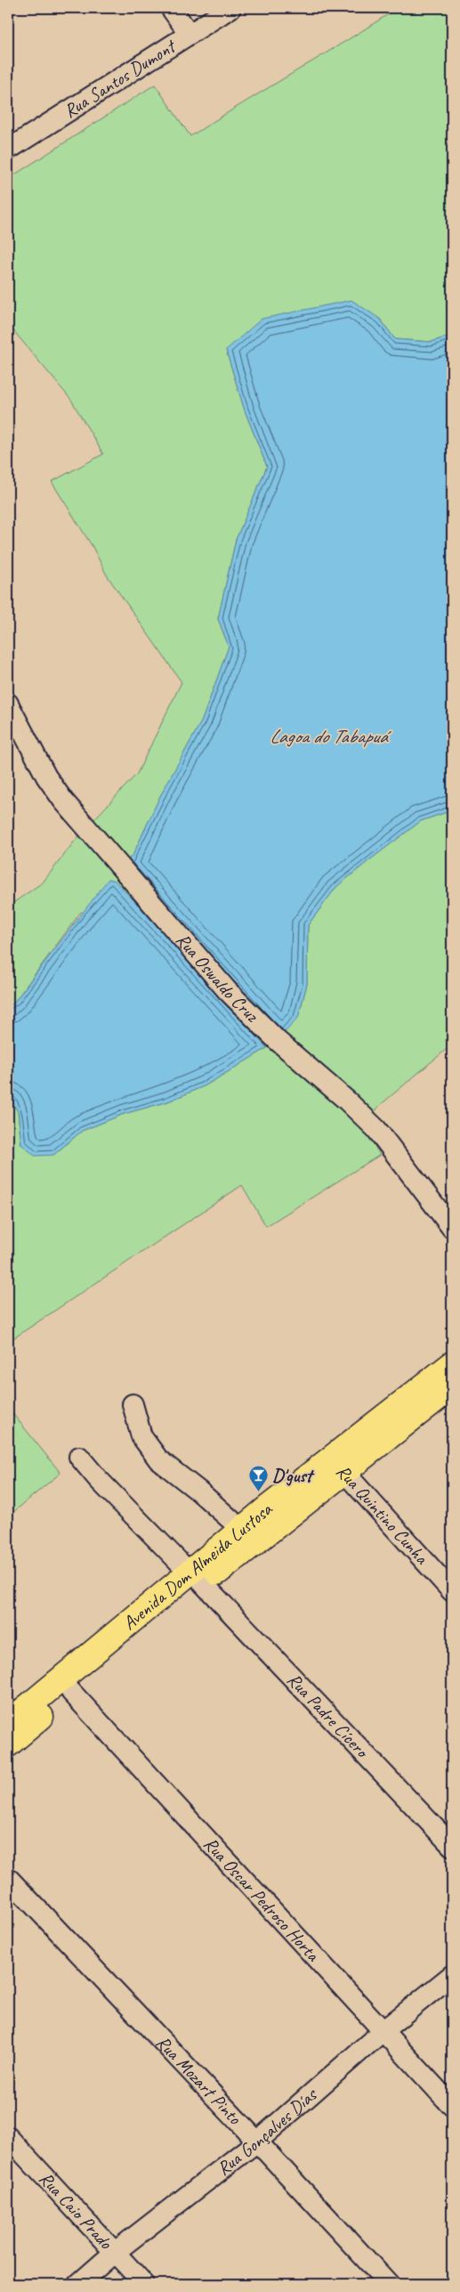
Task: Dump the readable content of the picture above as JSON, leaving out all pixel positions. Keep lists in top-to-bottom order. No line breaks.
{"streets":{"main road":["Avenida Dom Almeida Lustosa"],"street":["Rua Santos Dumont","Rua Oswaldo Cruz","Rua Quintino Cunha","Rua Padre Cícero","Rua Oscar Pedroso Horta","Rua Mozart Pinto","Rua Gonçalves Días","Rua Caio Prado"]},"crossings":[["Rua Quintino Cunha","Avenida Dom Almeida Lustosa"],["Avenida Dom Almeida Lustosa","Rua Padre Cícero"],["Avenida Dom Almeida Lustosa","Rua Oscar Pedroso Horta"],["Rua Oscar Pedroso Horta","Rua Gonçalves Días"],["Rua Mozart Pinto","Rua Gonçalves Días"],["Rua Gonçalves Días","Rua Caio Prado"]],"water":["Lagoa do Tabapuá"],"places":{"bar":["D'gust"]}}
